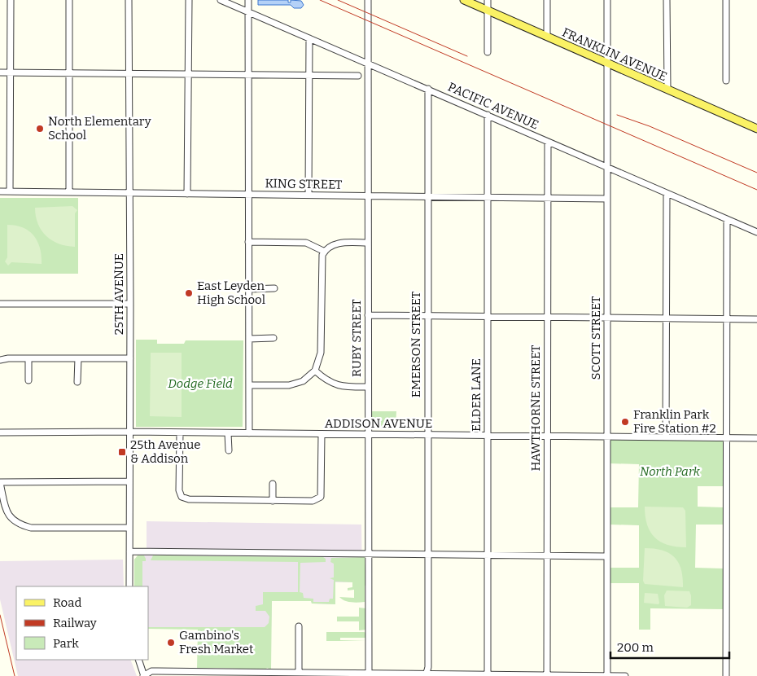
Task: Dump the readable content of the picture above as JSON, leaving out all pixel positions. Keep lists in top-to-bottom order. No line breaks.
{"streets":{"main road":["FRANKLIN AVENUE"],"street":["PACIFIC AVENUE","KING STREET","25TH AVENUE","RUBY STREET","SCOTT STREET","EMERSON STREET","ELDER LANE","HAWTHORNE STREET","ADDISON AVENUE"]},"crossings":[["FRANKLIN AVENUE","SCOTT STREET"],["PACIFIC AVENUE","RUBY STREET"],["PACIFIC AVENUE","SCOTT STREET"],["PACIFIC AVENUE","EMERSON STREET"],["PACIFIC AVENUE","ELDER LANE"],["PACIFIC AVENUE","HAWTHORNE STREET"],["KING STREET","25TH AVENUE"],["KING STREET","RUBY STREET"],["KING STREET","SCOTT STREET"],["KING STREET","EMERSON STREET"],["KING STREET","ELDER LANE"],["KING STREET","HAWTHORNE STREET"],["25TH AVENUE","ADDISON AVENUE"],["RUBY STREET","ADDISON AVENUE"],["SCOTT STREET","ADDISON AVENUE"],["EMERSON STREET","ADDISON AVENUE"],["ELDER LANE","ADDISON AVENUE"],["HAWTHORNE STREET","ADDISON AVENUE"]],"parks":["Dodge Field","North Park"],"places":{"other":["North Elementary School","East Leyden High School","Franklin Park Fire Station #2","Gambino's Fresh Market"],"transit":["25th Avenue & Addison"]},"legend":["Road","Railway","Park"],"scale_bar":"200 m"}
